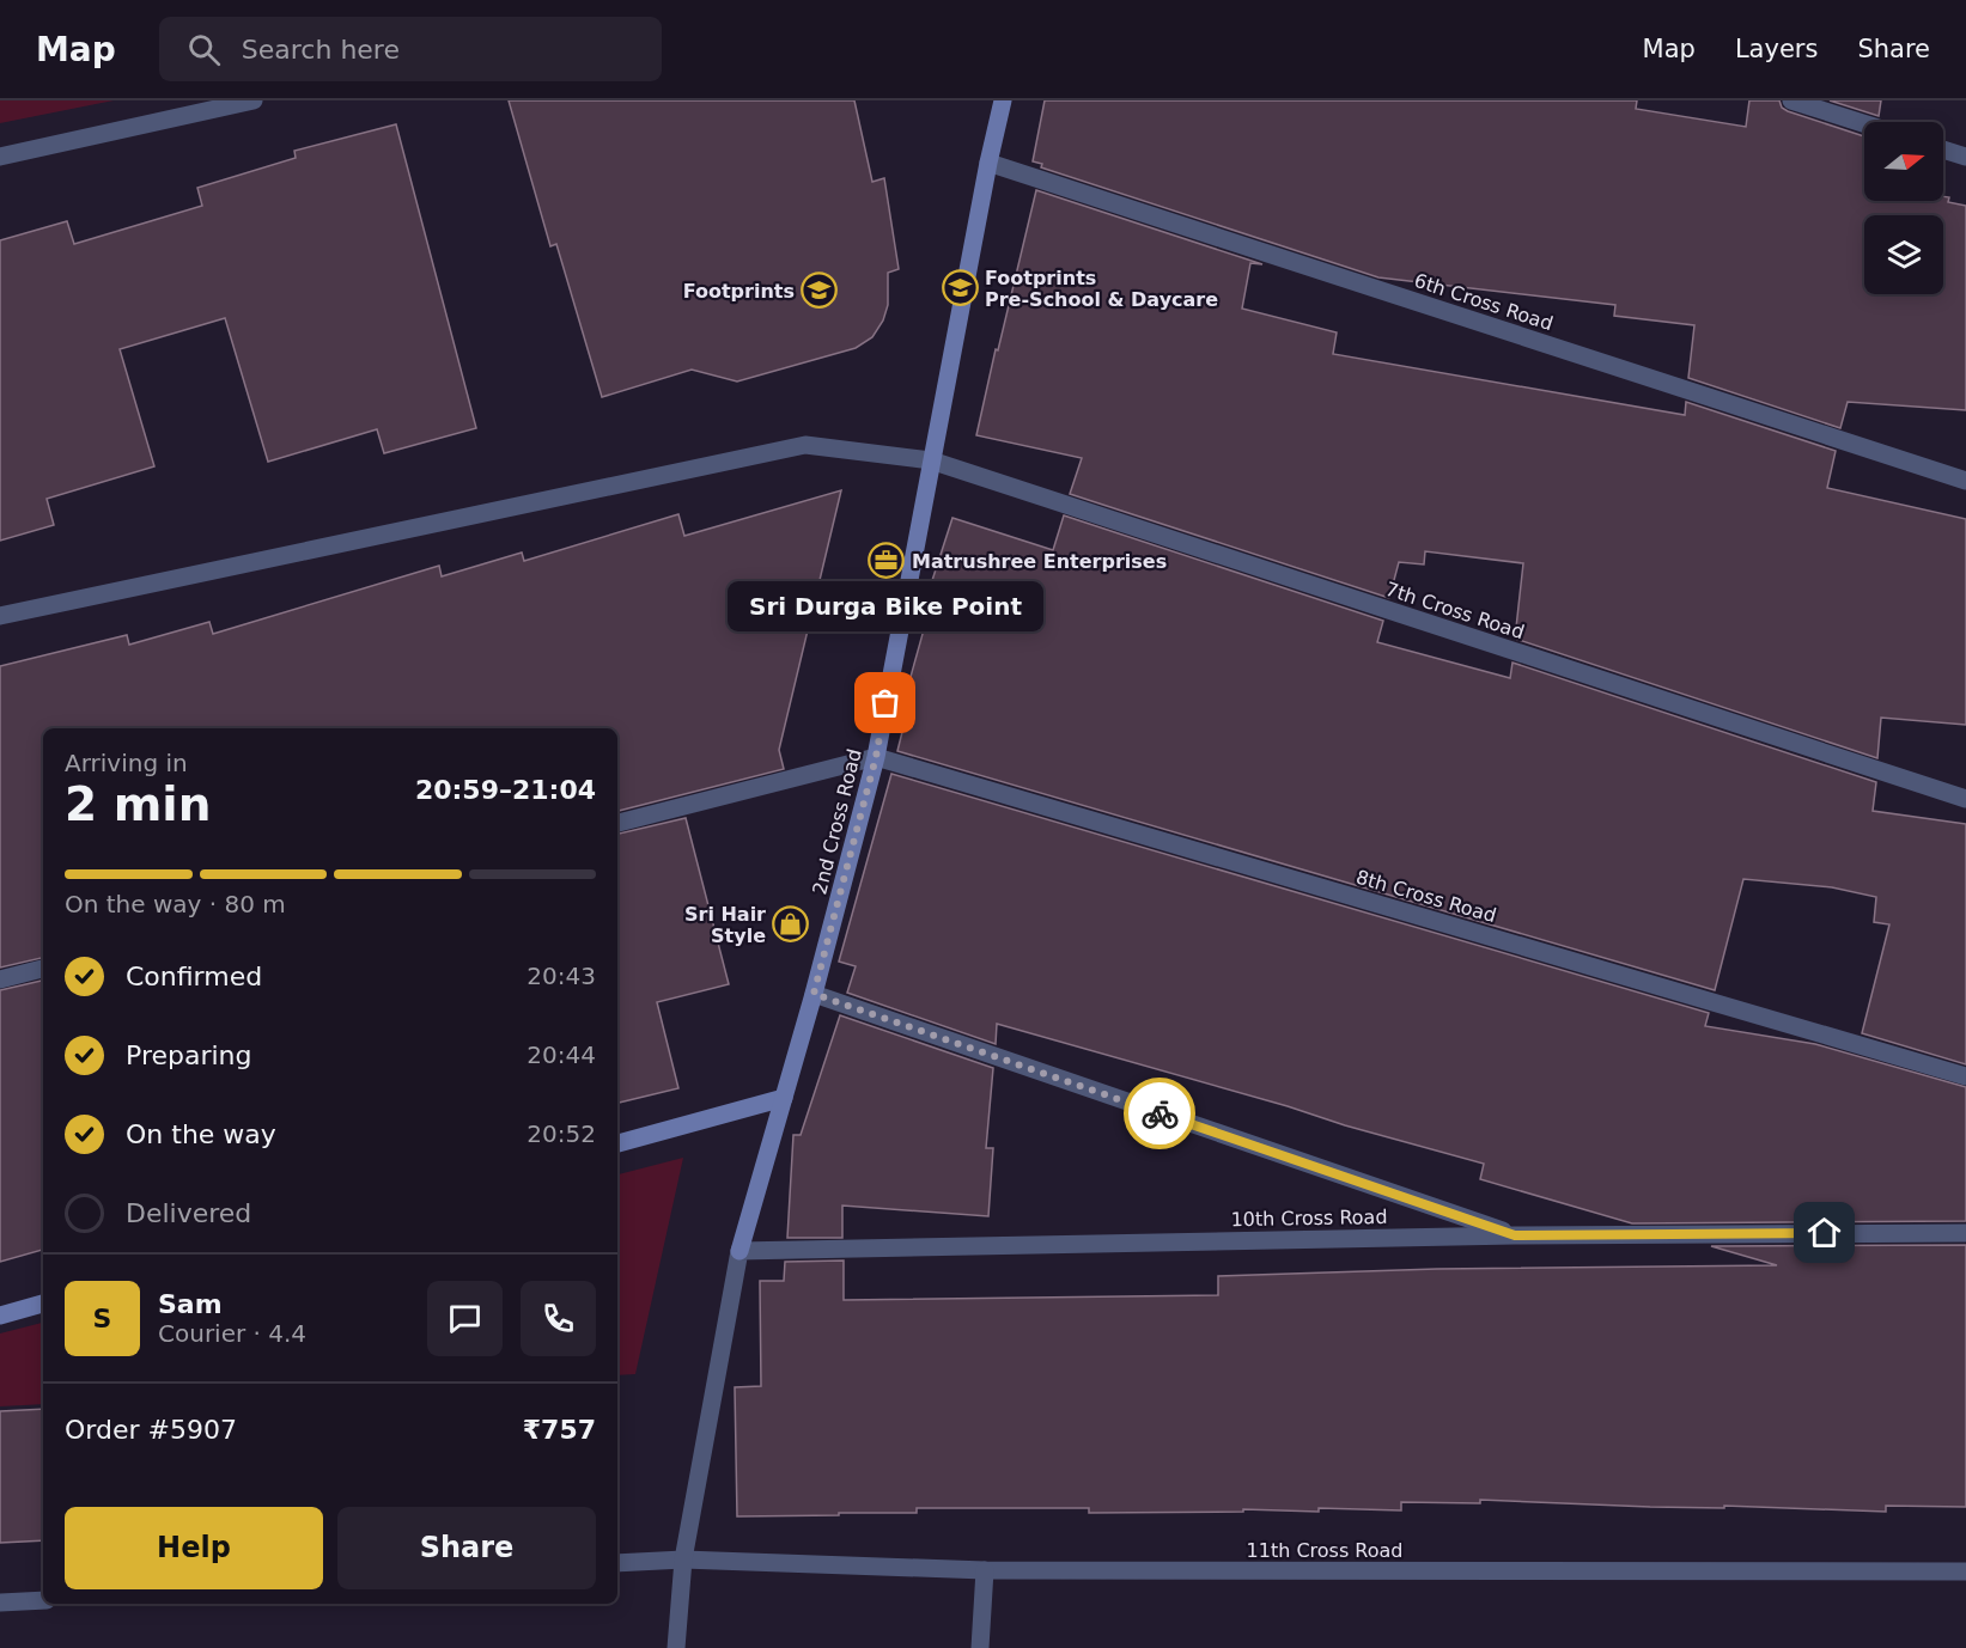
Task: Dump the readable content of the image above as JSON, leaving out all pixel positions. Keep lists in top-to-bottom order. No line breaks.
{"streets":{"street":["6th Cross Road","7th Cross Road","2nd Cross Road","8th Cross Road","10th Cross Road","11th Cross Road"]},"crossings":[["6th Cross Road","2nd Cross Road"],["7th Cross Road","2nd Cross Road"],["2nd Cross Road","8th Cross Road"],["2nd Cross Road","10th Cross Road"]],"places":{"school or university":["Footprints Pre-School & Daycare","Footprints"],"office":["Matrushree Enterprises"],"other":["Sri Durga Bike Point"],"shop":["Sri Hair Style"]},"north":"right","page":{"header":"Map","search":"Search here","nav":["Map","Layers","Share"],"bubble":"Sri Durga Bike Point","heading":["2 min","Arriving in","20:59–21:04"],"panel":["Sam","Courier · 4.4","Order #5907","₹757"],"bar":"On the way · 80 m","list":[["Confirmed","20:43"],["Preparing","20:44"],["On the way","20:52"],"Delivered"],"round":"S","buttons":["Help","Share"]}}
